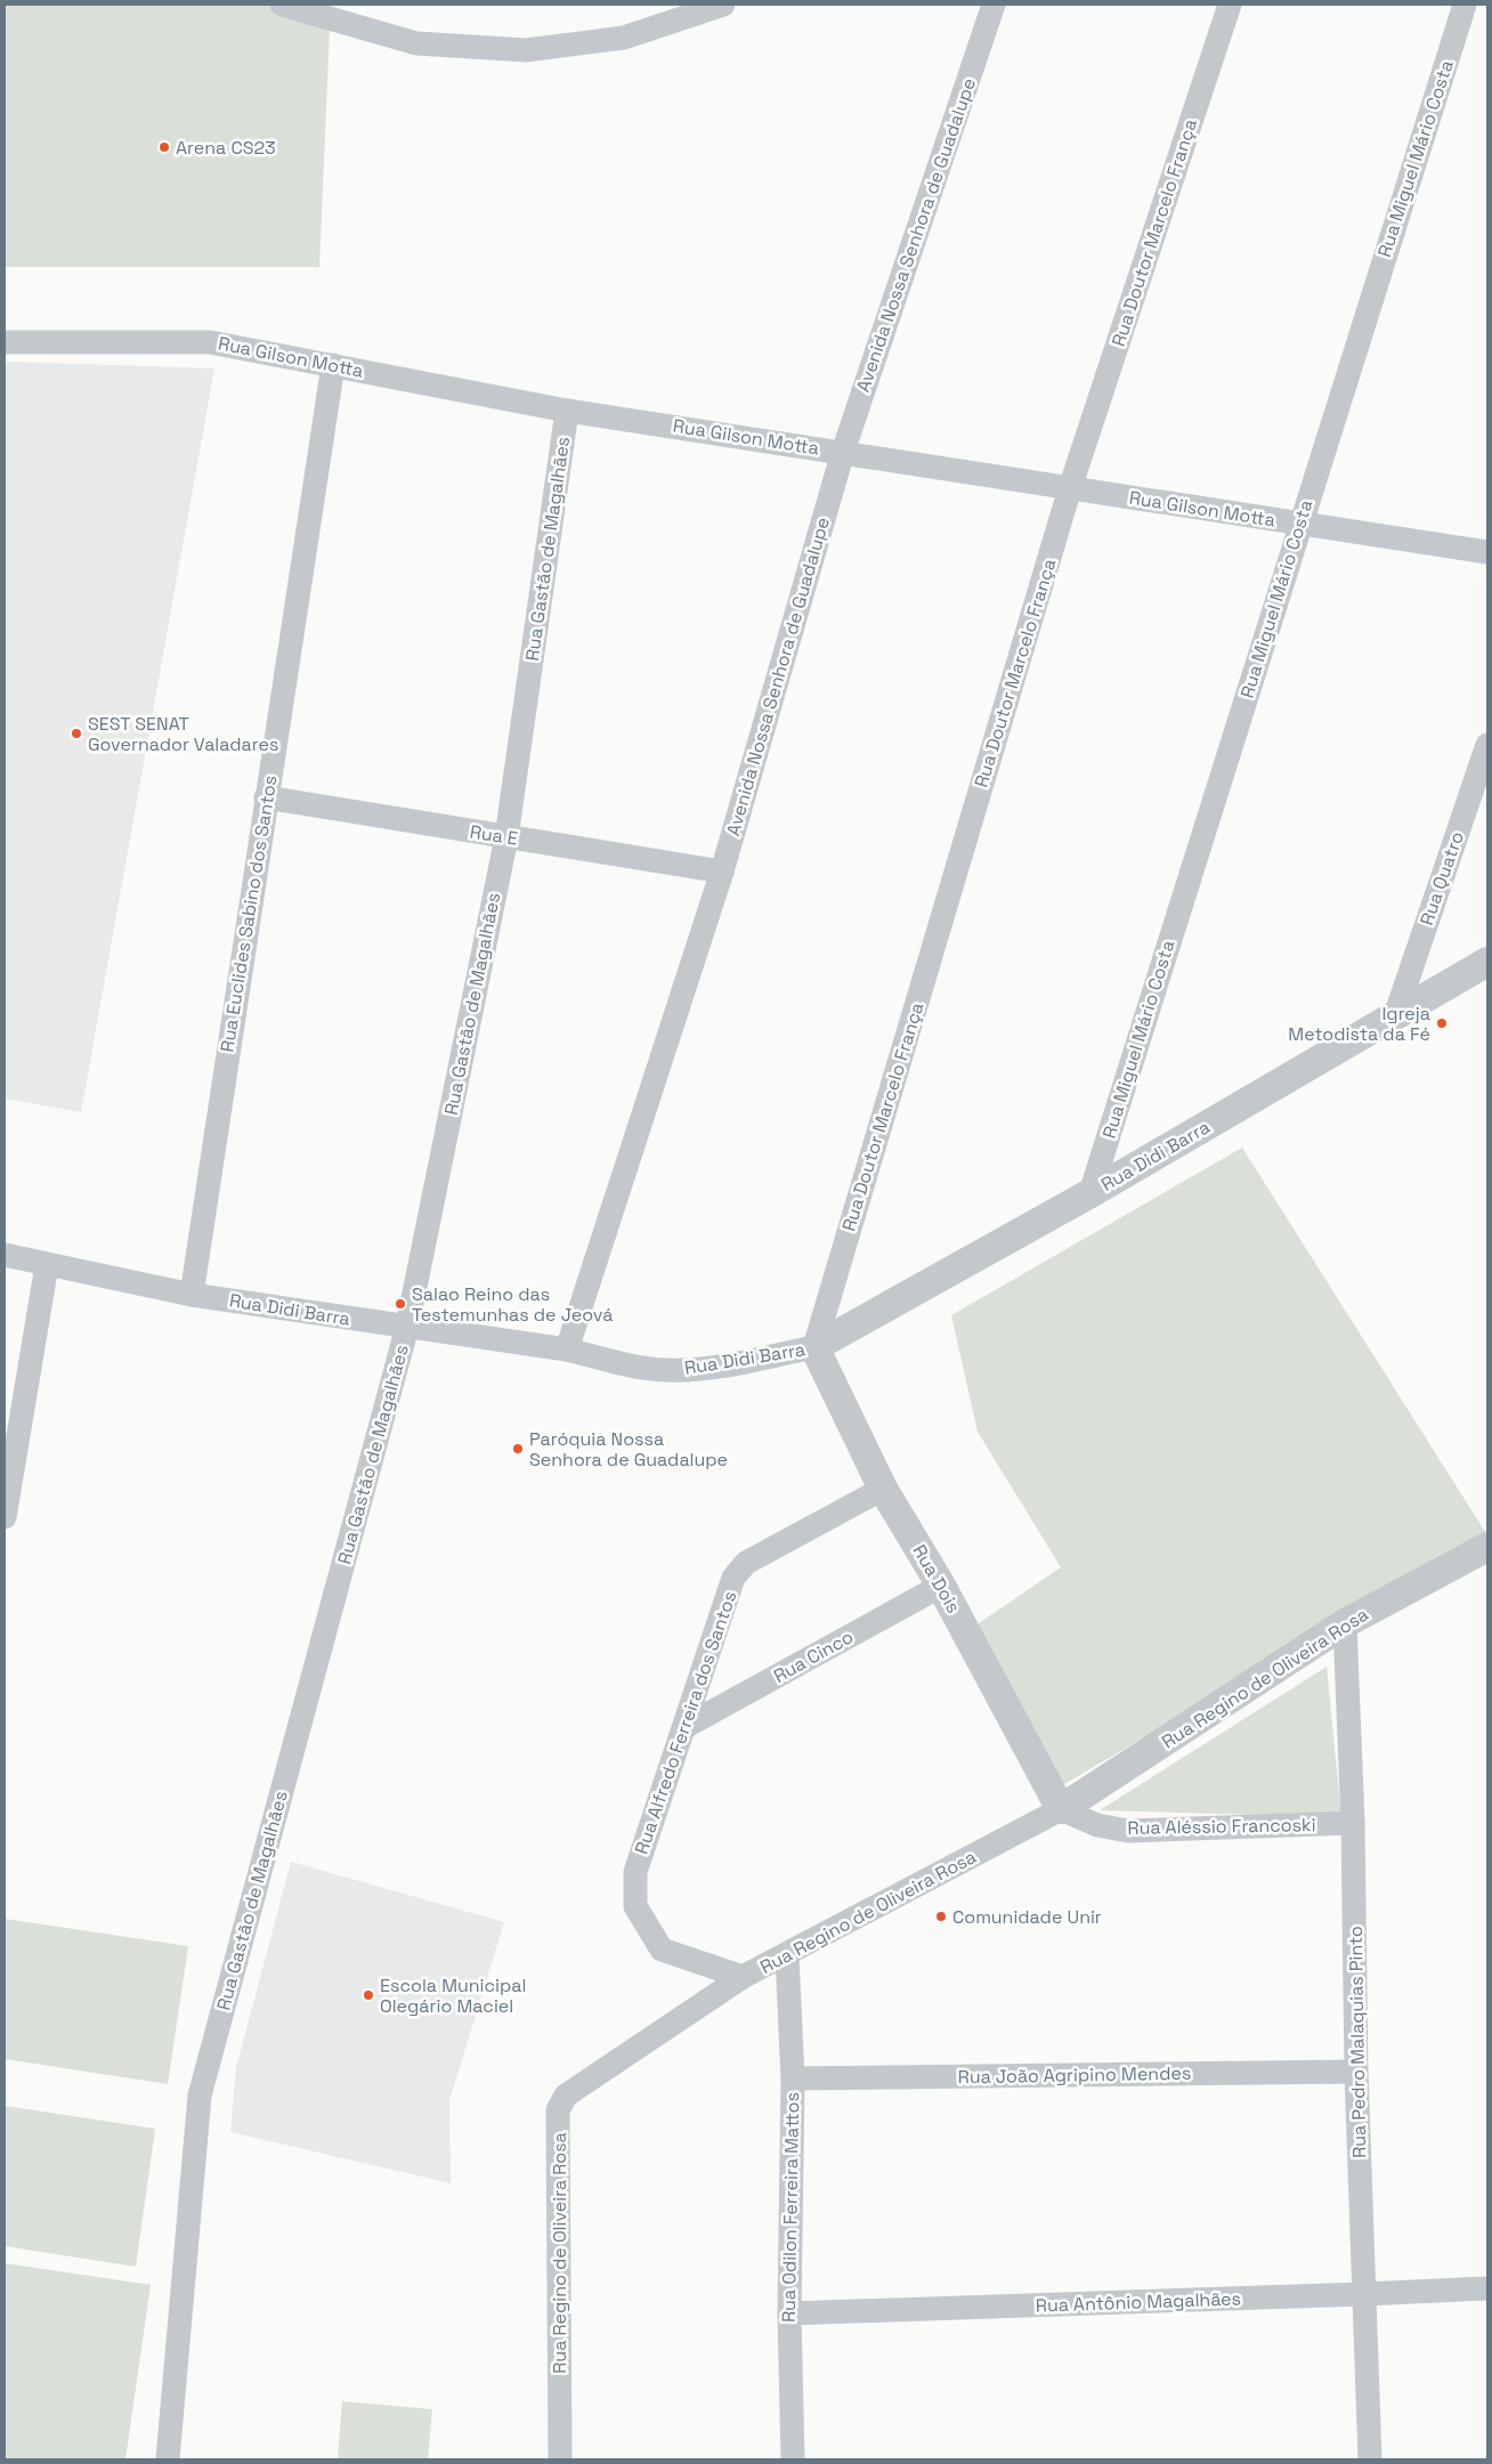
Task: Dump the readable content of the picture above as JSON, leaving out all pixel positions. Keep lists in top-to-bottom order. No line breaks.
{"streets":{"street":["Rua Miguel Mário Costa","Rua Doutor Marcelo França","Avenida Nossa Senhora de Guadalupe","Rua Gilson Motta","Rua Gastão de Magalhães","Rua E","Rua Quatro","Rua Euclides Sabino dos Santos","Rua Didi Barra","Rua Dois","Rua Cinco","Rua Regino de Oliveira Rosa","Rua Alfredo Ferreira dos Santos","Rua Aléssio Francoski","Rua Pedro Malaquias Pinto","Rua João Agripino Mendes","Rua Odilon Ferreira Mattos","Rua Antônio Magalhães"]},"crossings":[["Rua Miguel Mário Costa","Rua Gilson Motta"],["Rua Miguel Mário Costa","Rua Didi Barra"],["Rua Doutor Marcelo França","Rua Gilson Motta"],["Rua Doutor Marcelo França","Rua Didi Barra"],["Rua Doutor Marcelo França","Rua Dois"],["Avenida Nossa Senhora de Guadalupe","Rua Gilson Motta"],["Avenida Nossa Senhora de Guadalupe","Rua E"],["Avenida Nossa Senhora de Guadalupe","Rua Didi Barra"],["Rua Gilson Motta","Rua Gastão de Magalhães"],["Rua Gilson Motta","Rua Euclides Sabino dos Santos"],["Rua Gastão de Magalhães","Rua E"],["Rua Gastão de Magalhães","Rua Didi Barra"],["Rua E","Rua Euclides Sabino dos Santos"],["Rua Quatro","Rua Didi Barra"],["Rua Euclides Sabino dos Santos","Rua Didi Barra"],["Rua Didi Barra","Rua Dois"],["Rua Dois","Rua Cinco"],["Rua Dois","Rua Regino de Oliveira Rosa"],["Rua Dois","Rua Alfredo Ferreira dos Santos"],["Rua Dois","Rua Aléssio Francoski"],["Rua Cinco","Rua Alfredo Ferreira dos Santos"],["Rua Regino de Oliveira Rosa","Rua Alfredo Ferreira dos Santos"],["Rua Regino de Oliveira Rosa","Rua Aléssio Francoski"],["Rua Regino de Oliveira Rosa","Rua Pedro Malaquias Pinto"],["Rua Regino de Oliveira Rosa","Rua Odilon Ferreira Mattos"],["Rua Aléssio Francoski","Rua Pedro Malaquias Pinto"],["Rua Pedro Malaquias Pinto","Rua João Agripino Mendes"],["Rua Pedro Malaquias Pinto","Rua Antônio Magalhães"],["Rua João Agripino Mendes","Rua Odilon Ferreira Mattos"],["Rua Odilon Ferreira Mattos","Rua Antônio Magalhães"]],"places":["Arena CS23","SEST SENAT Governador Valadares","Igreja Metodista da Fé","Salao Reino das Testemunhas de Jeová","Paróquia Nossa Senhora de Guadalupe","Comunidade Unir","Escola Municipal Olegário Maciel"]}
